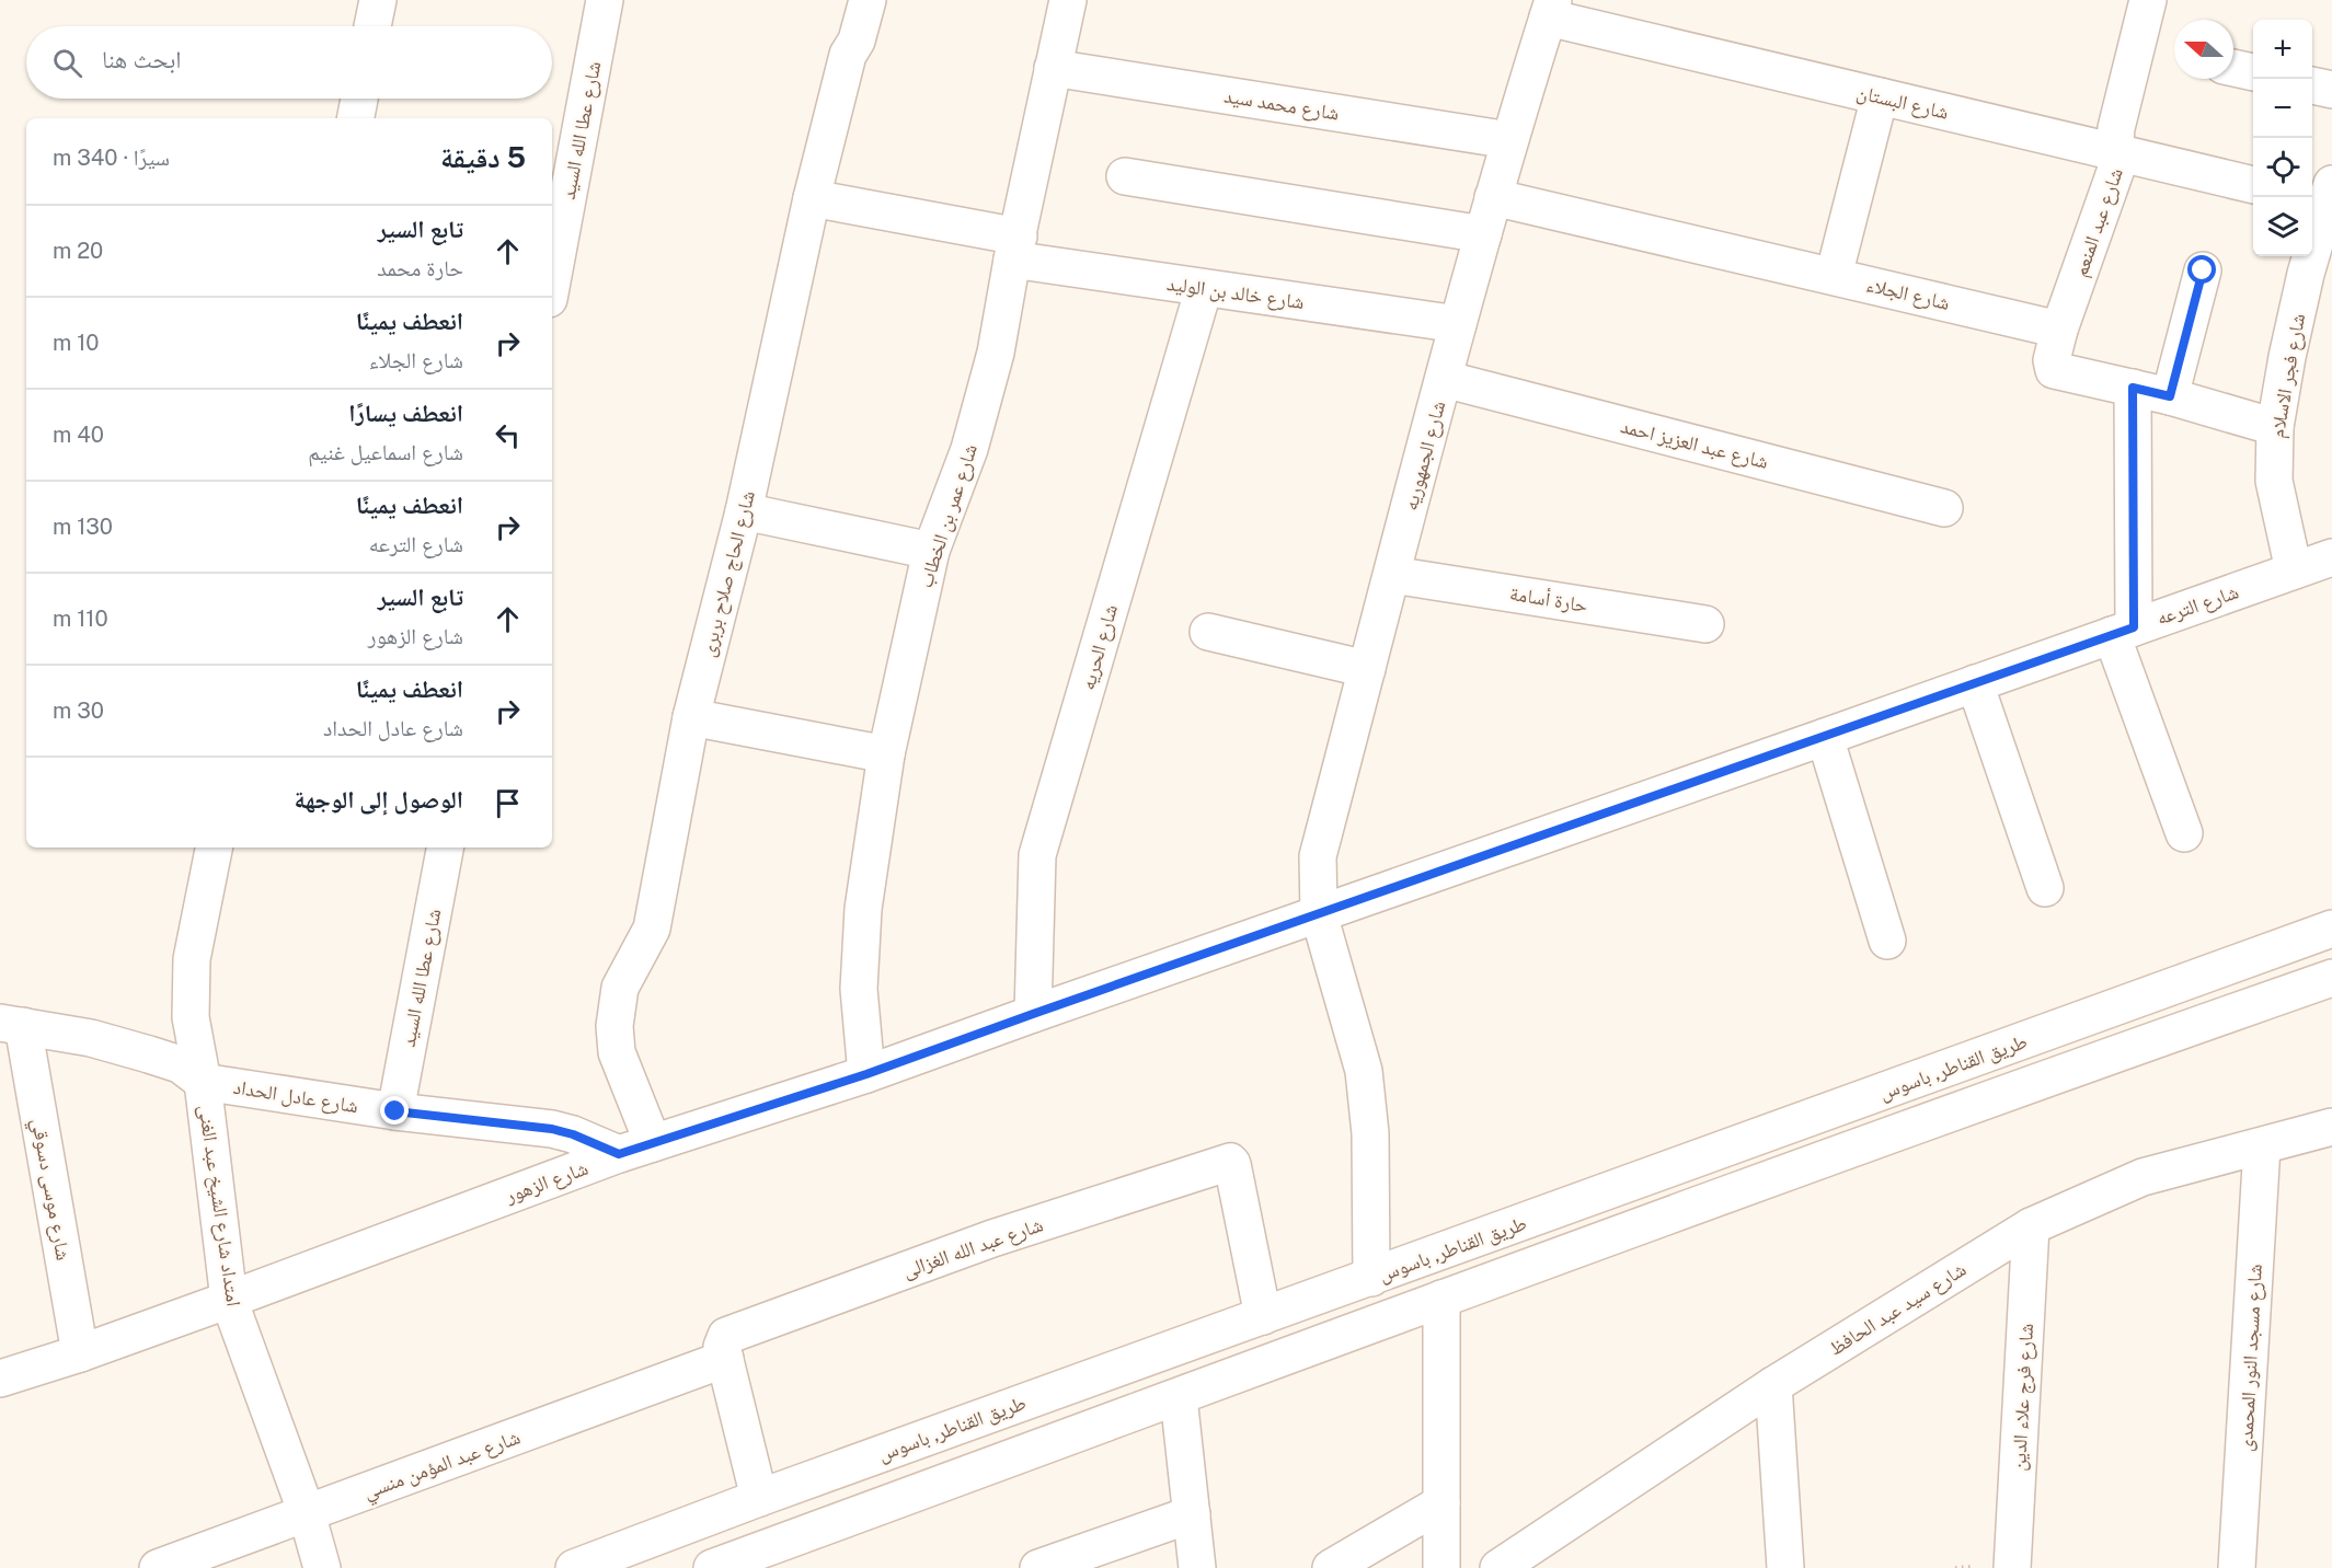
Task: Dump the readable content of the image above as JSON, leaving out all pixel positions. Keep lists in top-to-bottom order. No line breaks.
{"streets":{"street":["شارع البستان","شارع محمد سيد","شارع عطا الله السيد","شارع عبد المنعم","شارع خالد بن الوليد","شارع الجلاء","شارع فجر الاسلام","شارع عبد العزيز احمد","شارع الجمهوريه","شارع عمر بن الخطاب","شارع الحاج صلاح بربرى","حارة أسامة","شارع الترعه","شارع الحريه","طريق القناطر, باسوس","شارع عادل الحداد","شارع الزهور","شارع موسى دسوقي","امتداد شارع الشيخ عبد الغنى","شارع عبد الله الغزالى","شارع سيد عبد الحافظ","شارع مسجد النور المحمدى","شارع فرج علاء الدين","شارع عبد المؤمن منسي"]},"crossings":[["شارع البستان","شارع عبد المنعم"],["شارع البستان","شارع الجمهوريه"],["شارع محمد سيد","شارع الجمهوريه"],["شارع محمد سيد","شارع عمر بن الخطاب"],["شارع عطا الله السيد","شارع عادل الحداد"],["شارع عبد المنعم","شارع الجلاء"],["شارع خالد بن الوليد","شارع الجمهوريه"],["شارع خالد بن الوليد","شارع عمر بن الخطاب"],["شارع خالد بن الوليد","شارع الحاج صلاح بربرى"],["شارع خالد بن الوليد","شارع الحريه"],["شارع الجلاء","شارع الجمهوريه"],["شارع فجر الاسلام","شارع الترعه"],["شارع عبد العزيز احمد","شارع الجمهوريه"],["شارع الجمهوريه","حارة أسامة"],["شارع الجمهوريه","شارع الترعه"],["شارع الجمهوريه","طريق القناطر, باسوس"],["شارع الجمهوريه","شارع الزهور"],["شارع عمر بن الخطاب","شارع الزهور"],["شارع الحاج صلاح بربرى","شارع الزهور"],["شارع الترعه","شارع الزهور"],["شارع الحريه","شارع الزهور"],["طريق القناطر, باسوس","شارع عبد الله الغزالى"],["شارع عادل الحداد","شارع الزهور"],["شارع عادل الحداد","امتداد شارع الشيخ عبد الغنى"],["شارع الزهور","شارع موسى دسوقي"],["شارع الزهور","امتداد شارع الشيخ عبد الغنى"],["شارع موسى دسوقي","امتداد شارع الشيخ عبد الغنى"],["امتداد شارع الشيخ عبد الغنى","شارع عبد المؤمن منسي"],["شارع عبد الله الغزالى","شارع عبد المؤمن منسي"],["شارع سيد عبد الحافظ","شارع مسجد النور المحمدى"],["شارع سيد عبد الحافظ","شارع فرج علاء الدين"]],"north":"left","page":{"map_buttons":["+","−"],"search":"ابحث هنا","heading":["5 دقيقة","سيرًا · 340 m"],"list":[["تابع السير","حارة محمد","20 m"],["انعطف يمينًا","شارع الجلاء","10 m"],["انعطف يسارًا","شارع اسماعيل غنيم","40 m"],["انعطف يمينًا","شارع الترعه","130 m"],["تابع السير","شارع الزهور","110 m"],["انعطف يمينًا","شارع عادل الحداد","30 m"],"الوصول إلى الوجهة"]}}
